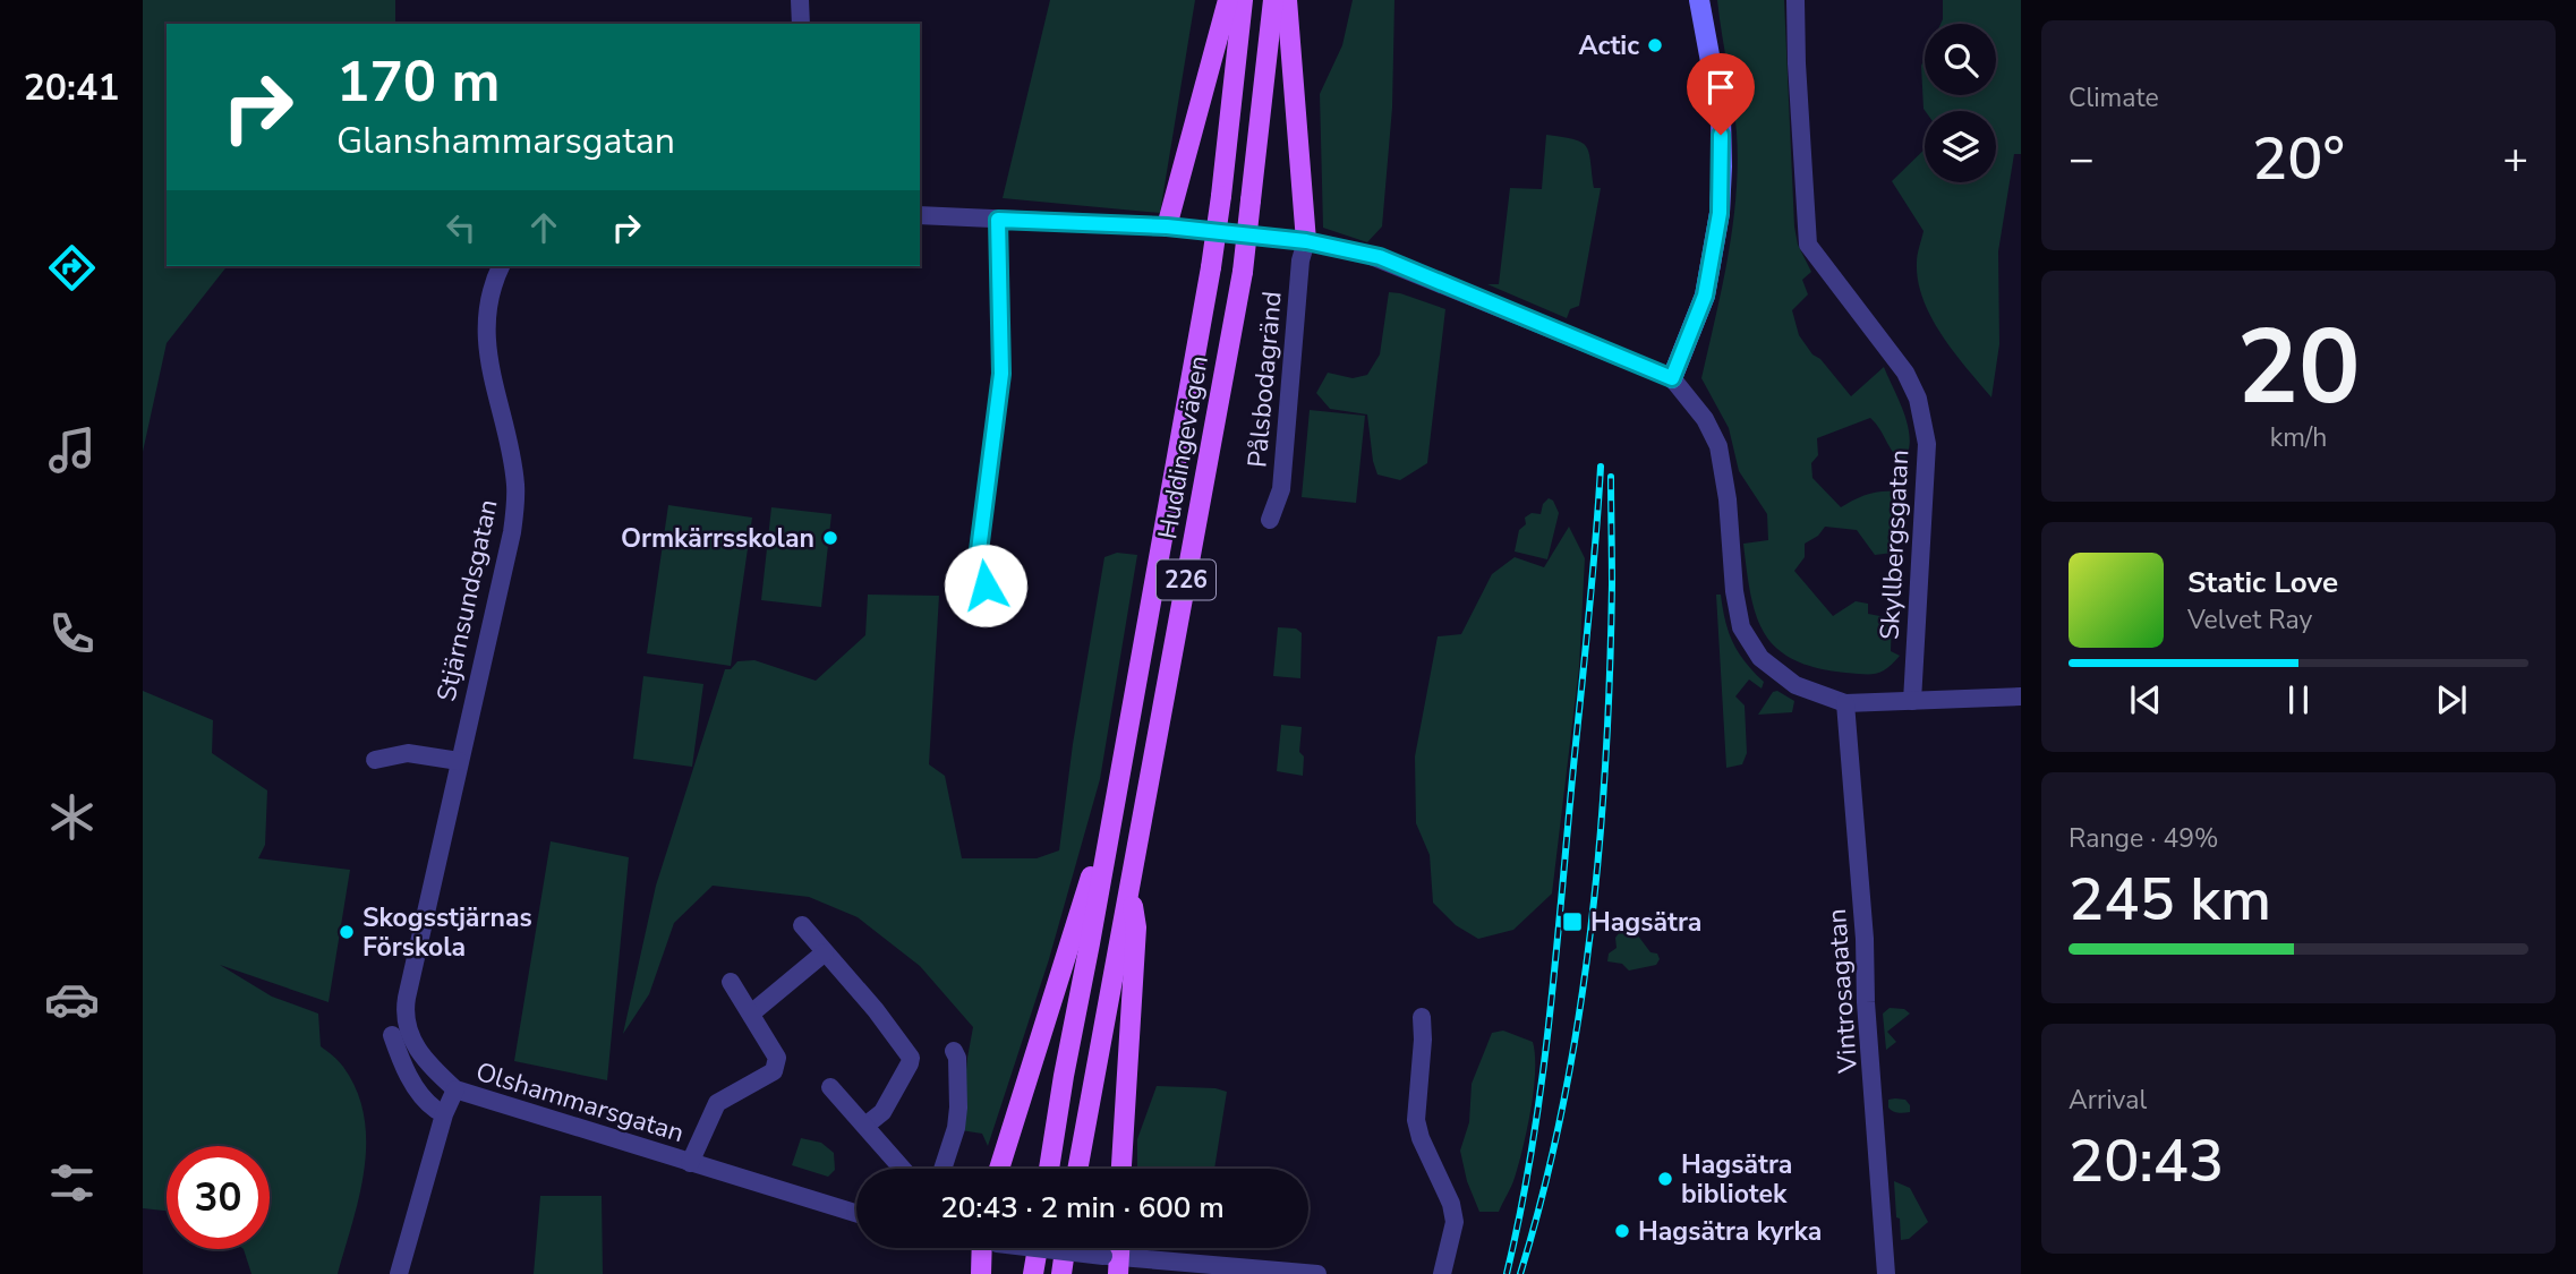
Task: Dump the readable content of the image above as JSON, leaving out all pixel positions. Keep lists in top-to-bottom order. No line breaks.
{"streets":{"main road":["Huddingevägen","226"],"street":["Pålsbodagränd","Skyllbergsgatan","Stjärnsundsgatan","Vintrosagatan","Olshammarsgatan"]},"crossings":[["Stjärnsundsgatan","Olshammarsgatan"]],"places":{"other":["Actic","Ormkärrsskolan","Skogsstjärnas Förskola","Hagsätra bibliotek","Hagsätra kyrka"],"transit":["Hagsätra"]},"page":{"tabs":"20:41","tile":["Climate",["20","km/h"],["Range · 49%","245 km"],["Arrival","20:43"]],"turn":["170 m","Glanshammarsgatan"],"heat":["−","20°","+"],"song":["Static Love","Velvet Ray"],"limit":"30","trip":"20:43 · 2 min · 600 m"}}
